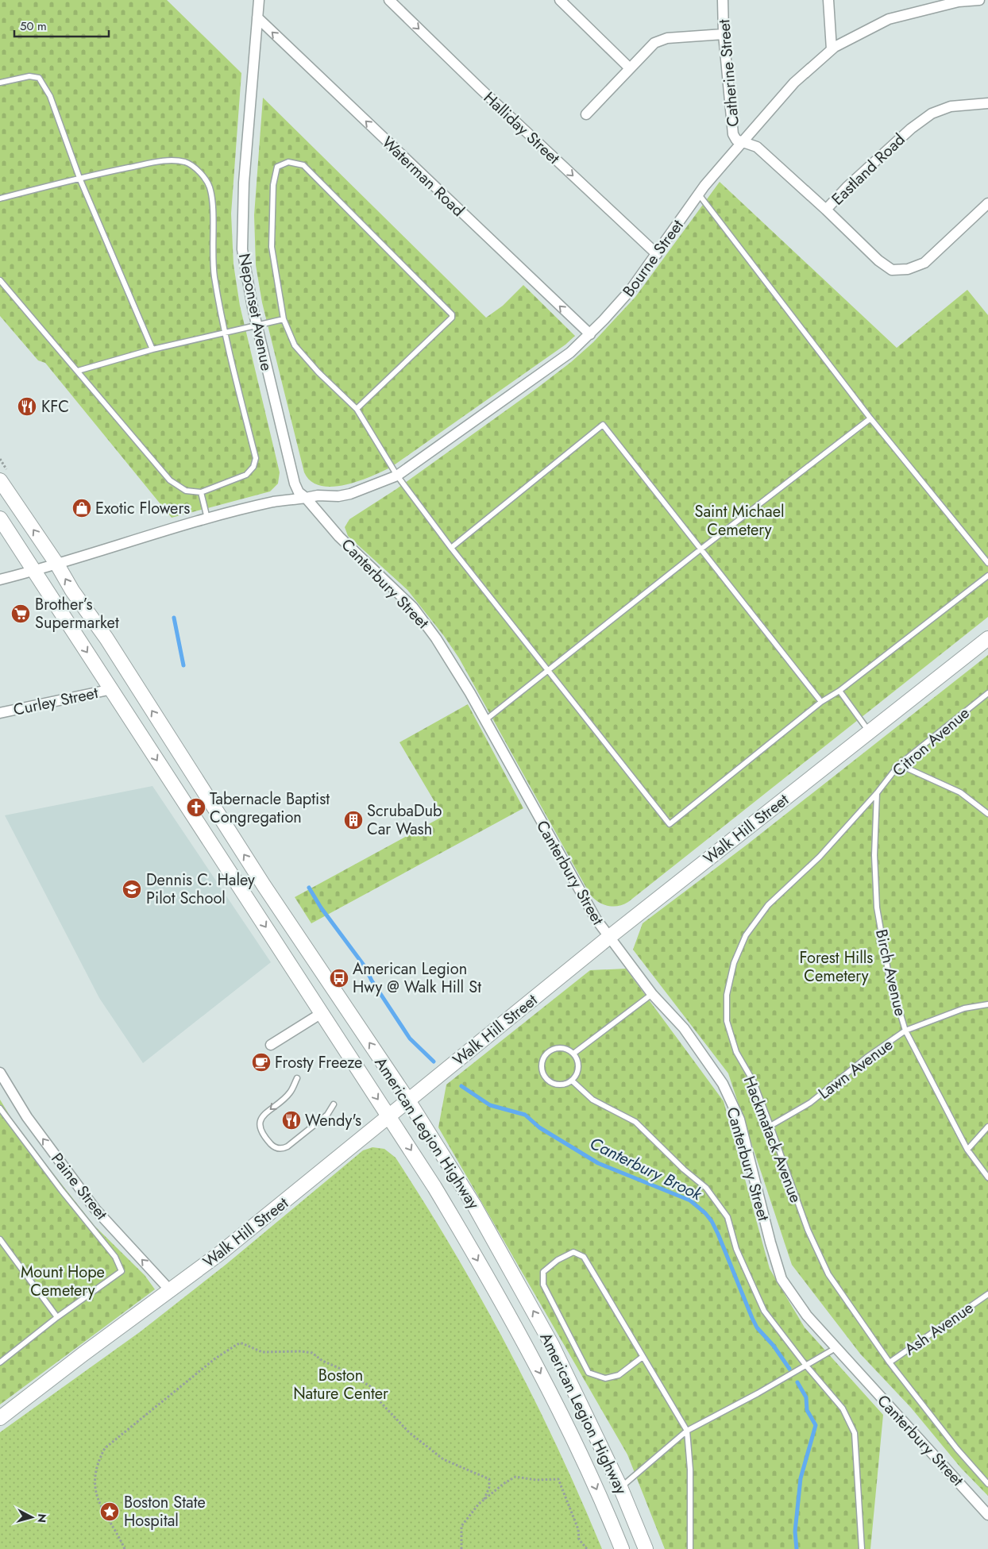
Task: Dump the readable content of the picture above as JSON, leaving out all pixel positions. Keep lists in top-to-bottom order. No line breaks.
{"streets":{"main road":["Walk Hill Street","American Legion Highway"],"street":["Catherine Street","Halliday Street","Eastland Road","Waterman Road","Bourne Street","Neponset Avenue","Canterbury Street","Curley Street","Paine Street"],"lane":["Citron Avenue","Birch Avenue","Lawn Avenue","Hackmatack Avenue","Ash Avenue"]},"crossings":[["Catherine Street","Eastland Road"],["Catherine Street","Bourne Street"],["Halliday Street","Bourne Street"],["Eastland Road","Bourne Street"],["Waterman Road","Bourne Street"],["Waterman Road","Neponset Avenue"],["Bourne Street","Neponset Avenue"],["Bourne Street","Canterbury Street"],["Neponset Avenue","Canterbury Street"],["Canterbury Street","Walk Hill Street"],["Curley Street","American Legion Highway"],["Citron Avenue","Birch Avenue"],["Citron Avenue","Hackmatack Avenue"],["Walk Hill Street","American Legion Highway"],["Walk Hill Street","Paine Street"],["Birch Avenue","Lawn Avenue"],["Birch Avenue","Hackmatack Avenue"],["Lawn Avenue","Hackmatack Avenue"],["Hackmatack Avenue","Ash Avenue"]],"one_way":["Halliday Street","Waterman Road","Paine Street"],"water":["Canterbury Brook"],"parks":["Saint Michael Cemetery","Forest Hills Cemetery","Mount Hope Cemetery","Boston Nature Center"],"places":{"restaurant":["KFC","Wendy's"],"shop":["Exotic Flowers"],"supermarket":["Brother’s Supermarket"],"church":["Tabernacle Baptist Congregation"],"building":["ScrubaDub Car Wash"],"school or university":["Dennis C. Haley Pilot School"],"bus stop":["American Legion Hwy @ Walk Hill St"],"cafe":["Frosty Freeze"],"place":["Boston State Hospital"]},"scale_bar":"50 m","north":"right"}
